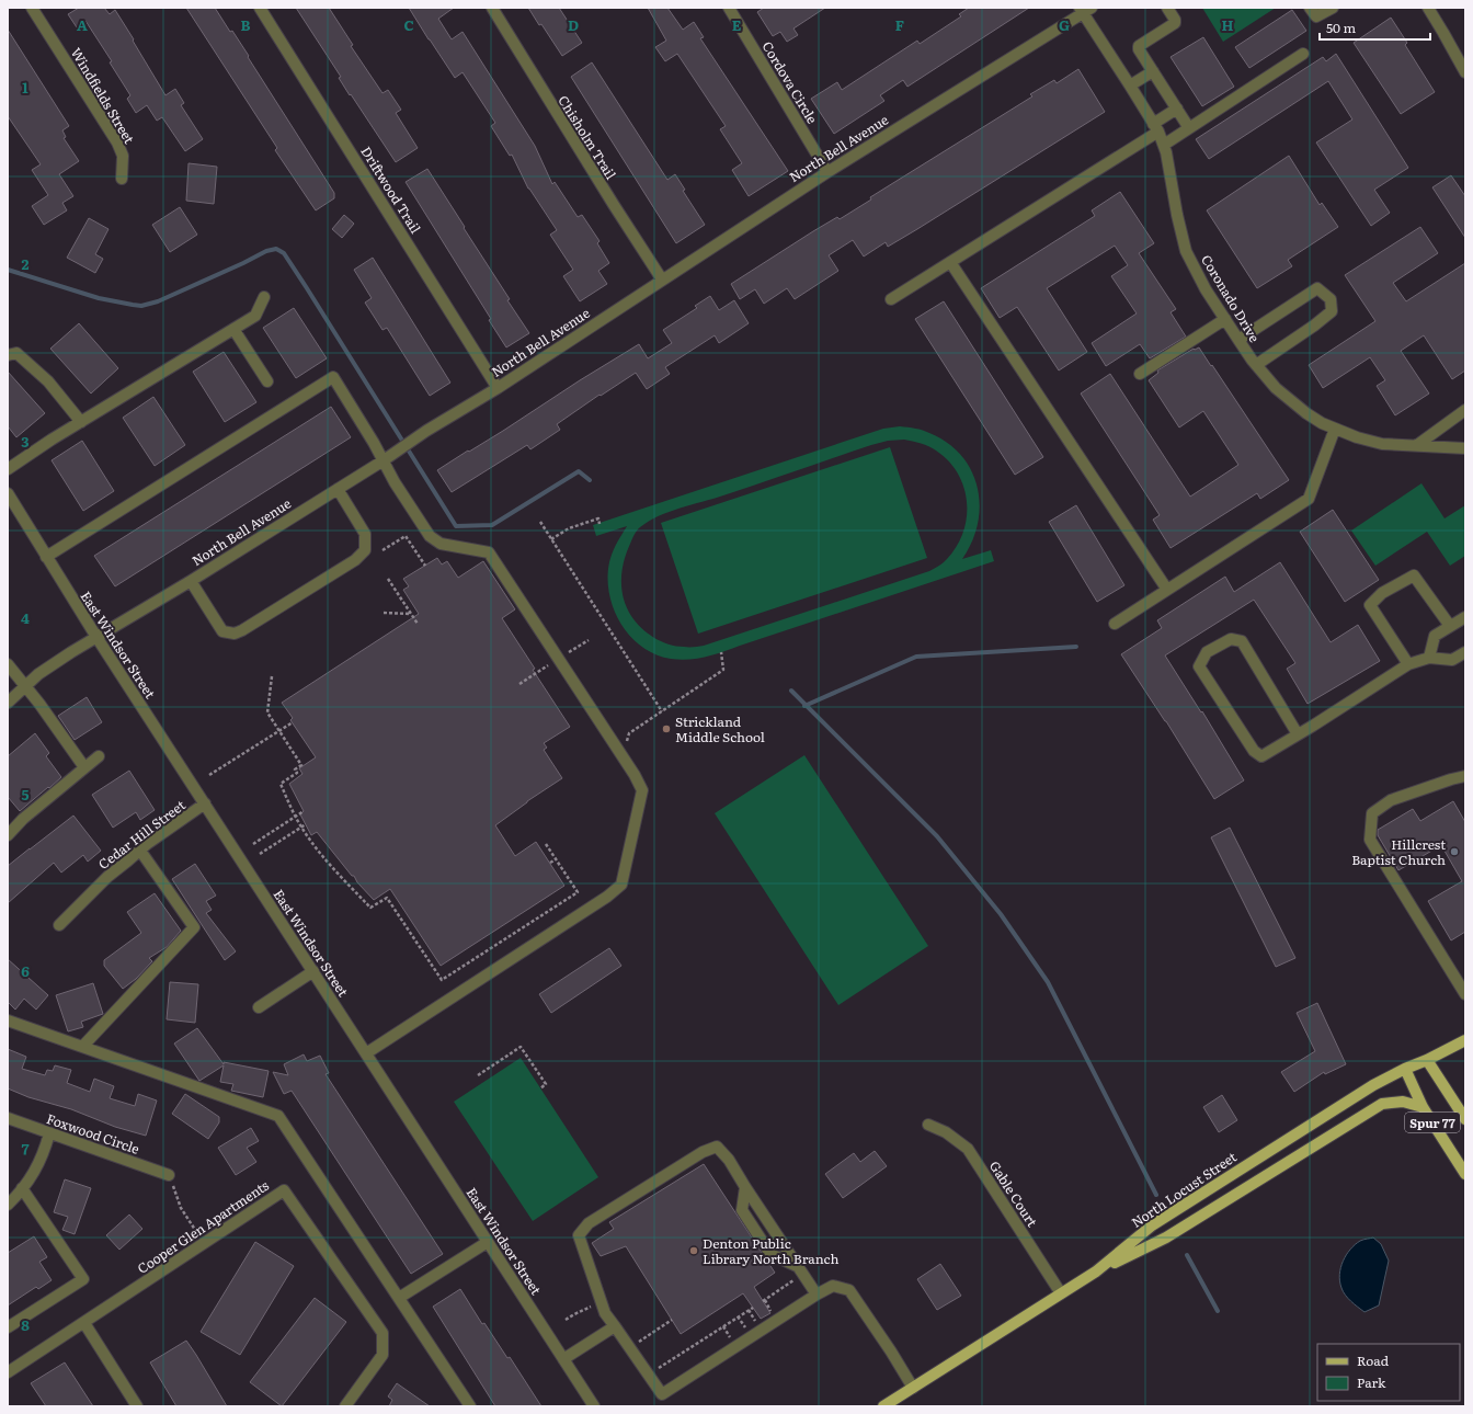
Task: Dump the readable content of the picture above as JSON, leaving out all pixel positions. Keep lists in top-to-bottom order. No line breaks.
{"streets":{"main road":["Spur 77","North Locust Street"],"street":["Cordova Circle","Windfields Street","Chisholm Trail","North Bell Avenue","Driftwood Trail","Coronado Drive","East Windsor Street","Cedar Hill Street","Foxwood Circle","Gable Court","Cooper Glen Apartments"]},"crossings":[["Cordova Circle","North Bell Avenue"],["Chisholm Trail","North Bell Avenue"],["North Bell Avenue","Driftwood Trail"],["North Bell Avenue","Coronado Drive"],["North Bell Avenue","East Windsor Street"],["East Windsor Street","Cedar Hill Street"],["Spur 77","North Locust Street"],["North Locust Street","Gable Court"]],"places":["Strickland Middle School","Hillcrest Baptist Church","Denton Public Library North Branch"],"legend":["Road","Park"],"scale_bar":"50 m","grid":{"columns":["A","B","C","D","E","F","G","H"],"rows":["1","2","3","4","5","6","7","8"]}}
